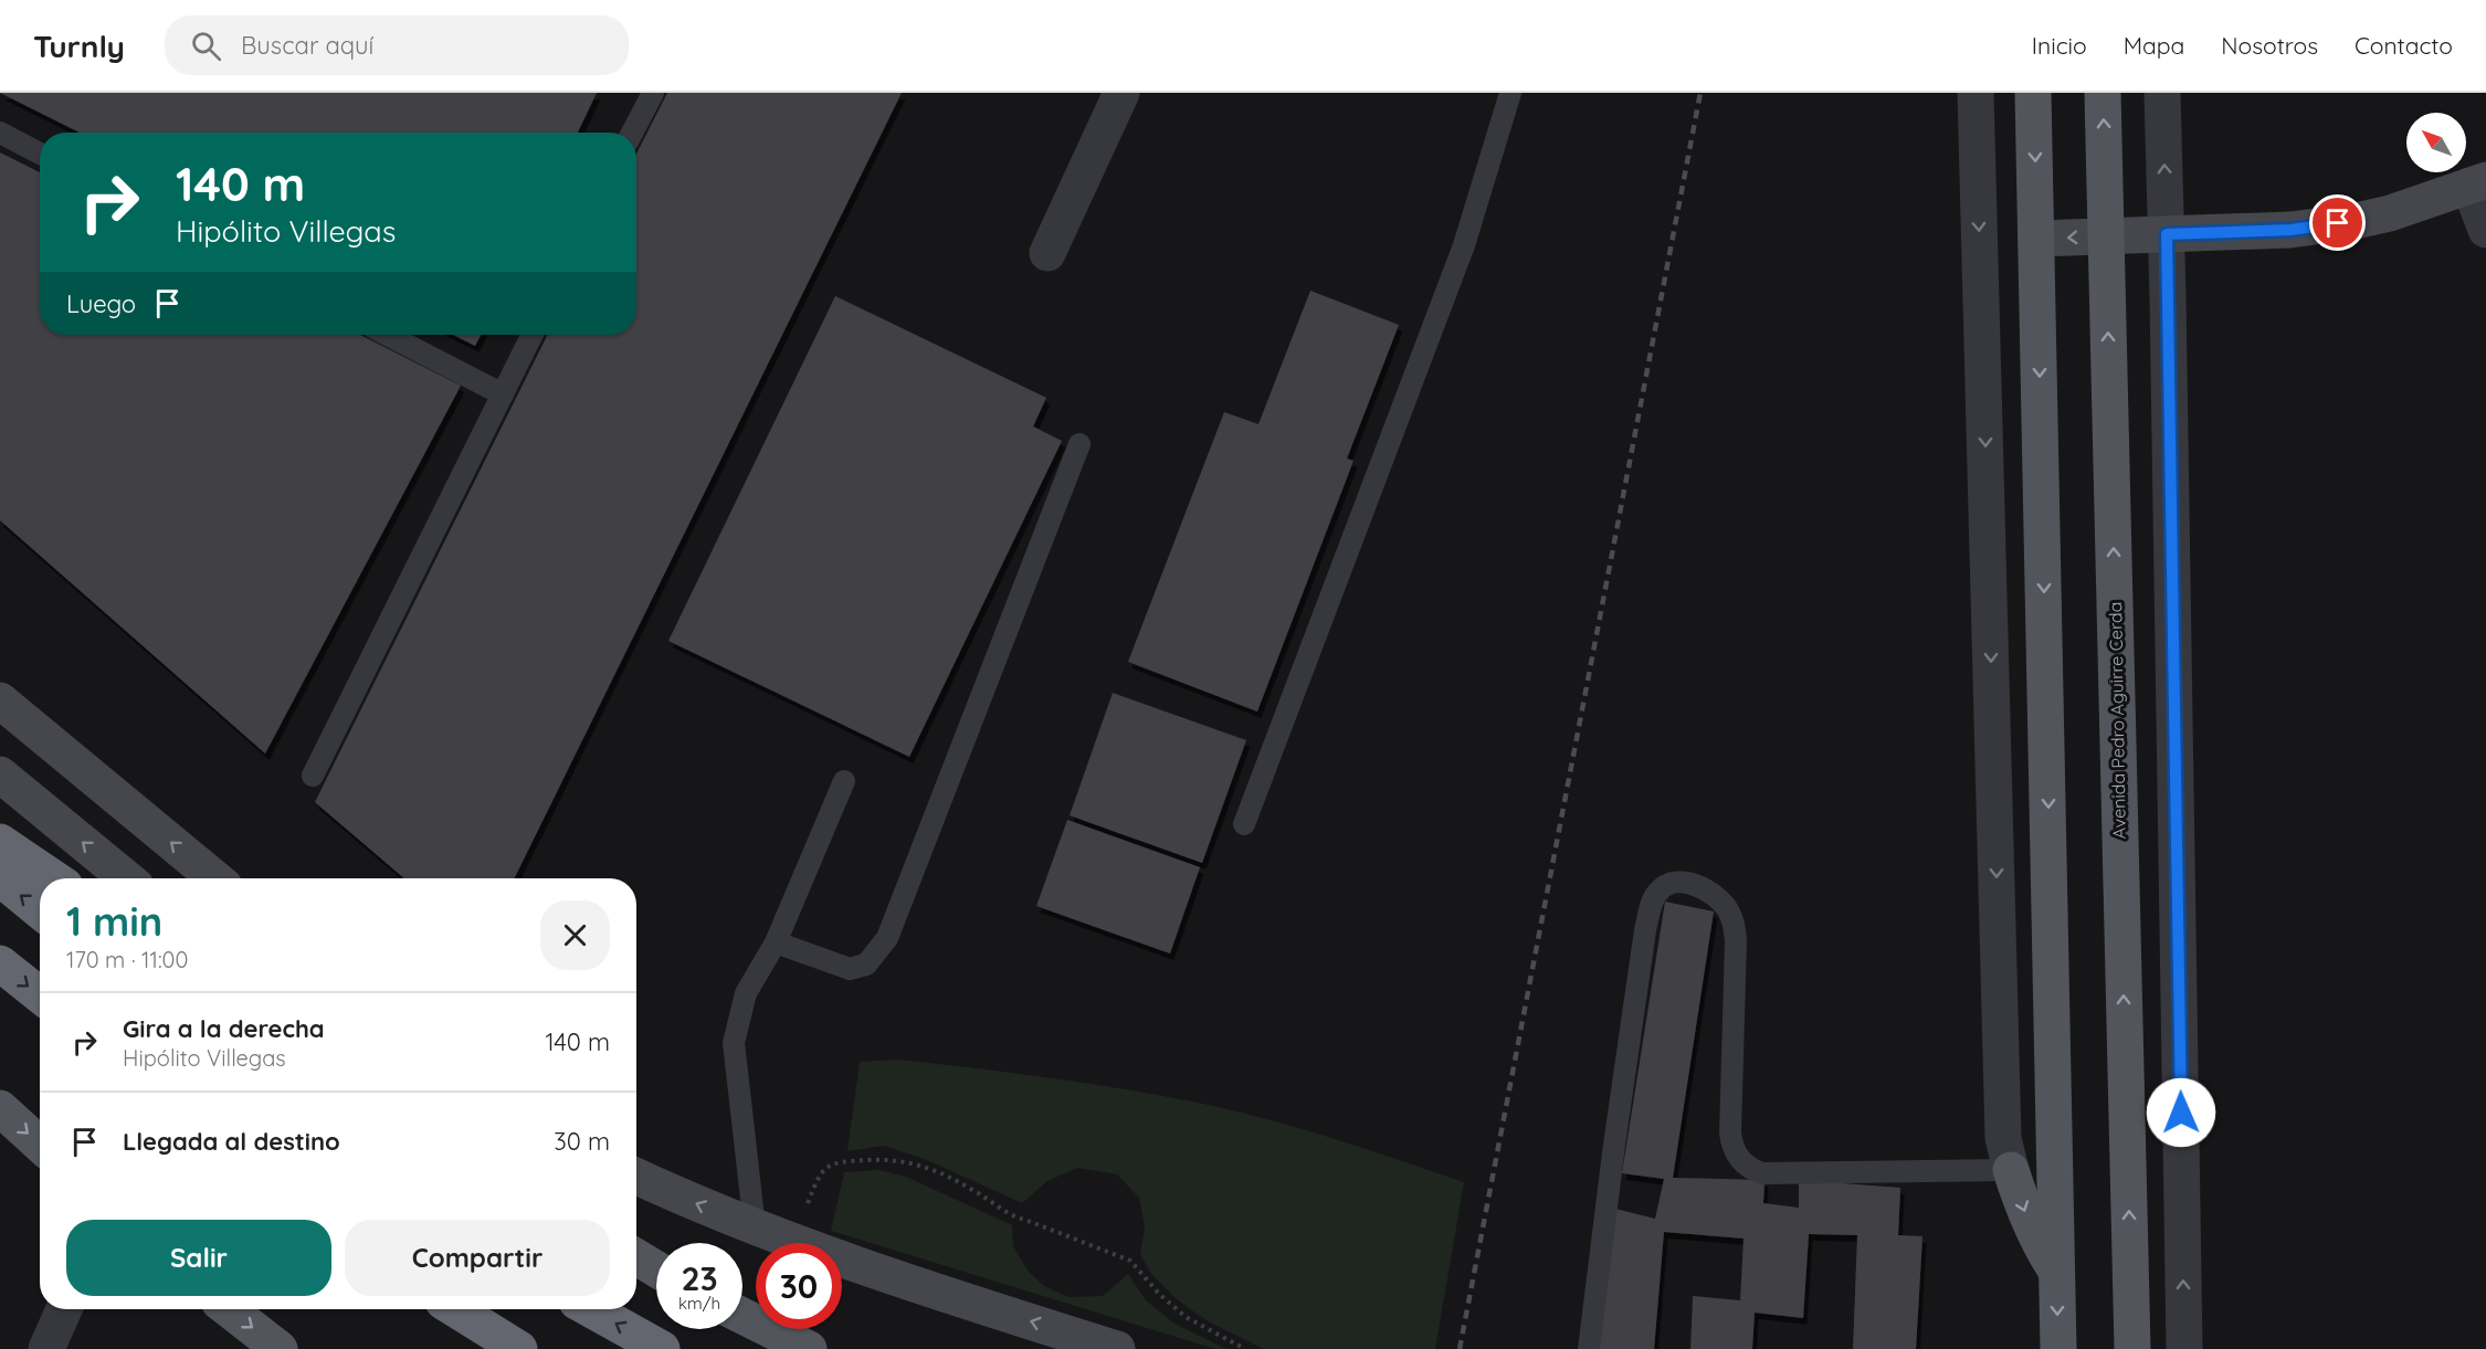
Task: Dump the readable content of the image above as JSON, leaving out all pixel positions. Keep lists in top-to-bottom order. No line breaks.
{"streets":{"main road":["Avenida Pedro Aguirre Cerda"]},"north":"top left","page":{"header":"Turnly","search":"Buscar aquí","nav":["Inicio","Mapa","Nosotros","Contacto"],"turn":["140 m","Hipólito Villegas"],"then":"Luego","heading":["1 min","170 m · 11:00"],"list":[{"name":"Gira a la derecha","note":"Hipólito Villegas","value":"140 m"},{"name":"Llegada al destino","value":"30 m"}],"buttons":["Salir","Compartir"],"speed":"23 km/h","limit":"30"}}
